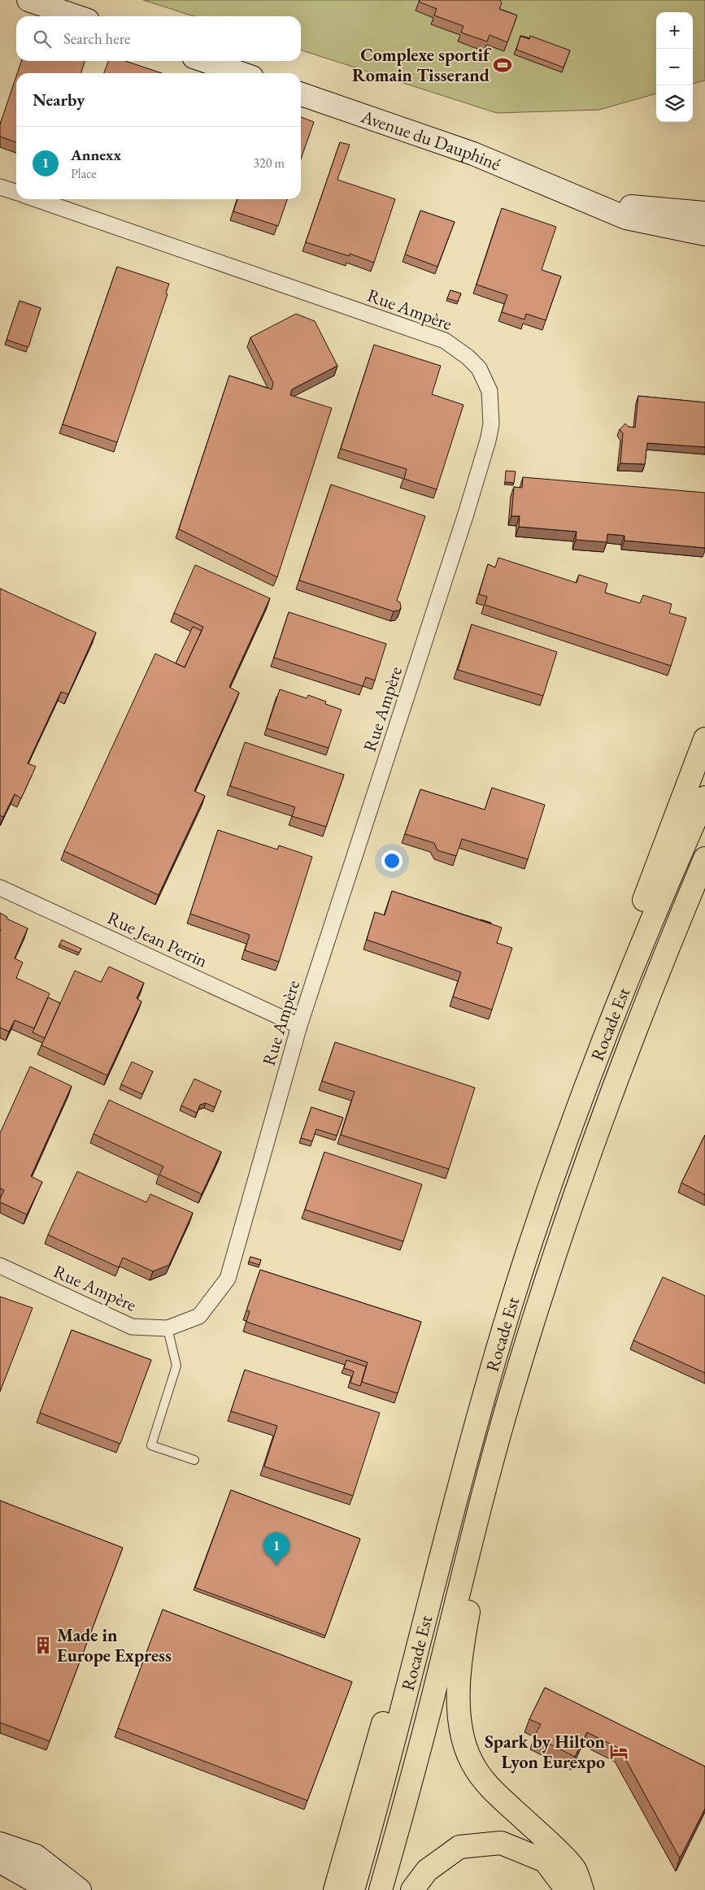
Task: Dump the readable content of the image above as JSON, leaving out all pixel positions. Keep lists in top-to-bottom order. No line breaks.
{"streets":{"highway":["Rocade Est"],"main road":["Avenue du Dauphiné"],"street":["Rue Ampère","Rue Jean Perrin"]},"crossings":[["Rue Ampère","Rue Jean Perrin"]],"places":{"sports":["Complexe sportif Romain Tisserand"],"building":["Made in Europe Express"],"hotel":["Spark by Hilton Lyon Eurexpo"]},"page":{"map_buttons":["+","−"],"search":"Search here","heading":"Nearby","list":[{"mark":"1","name":"Annexx","note":"Place","value":"320 m"}],"pins":"1"}}
